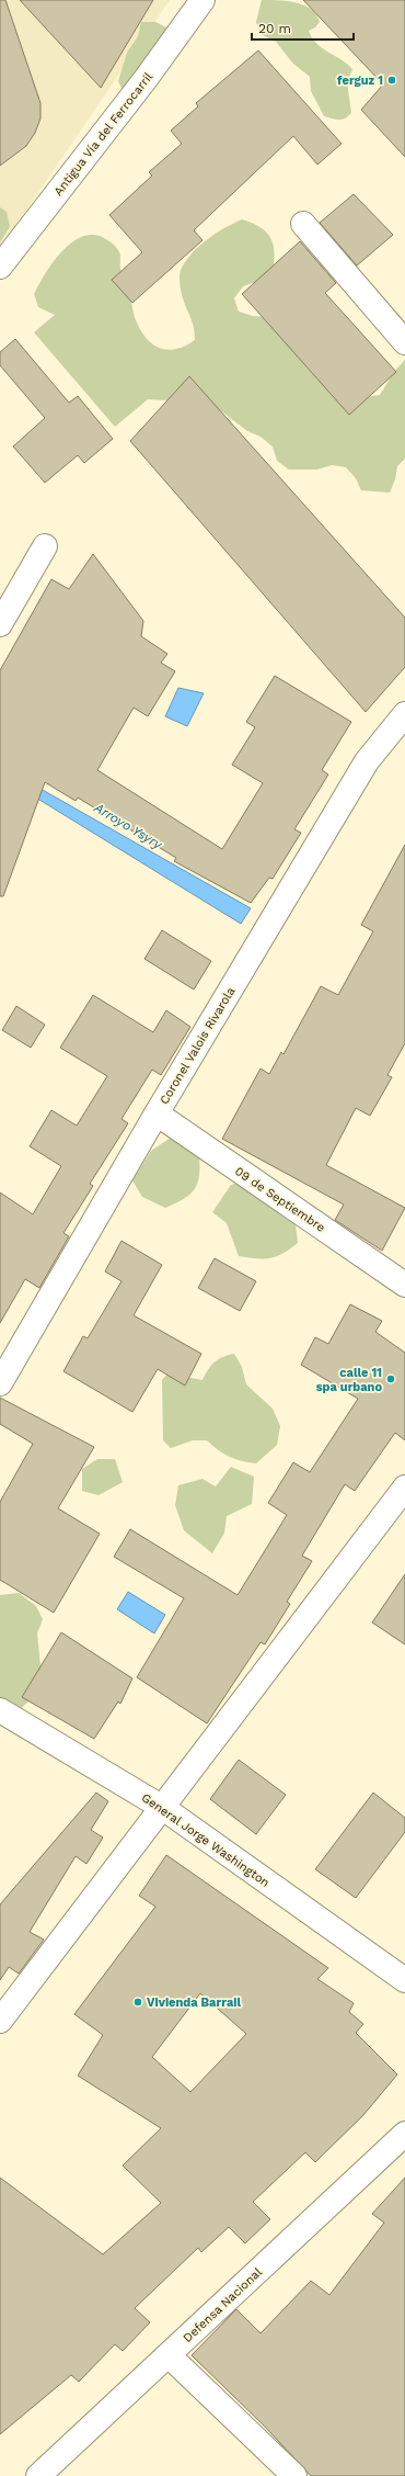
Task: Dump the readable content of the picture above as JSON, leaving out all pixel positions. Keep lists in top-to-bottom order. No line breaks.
{"streets":{"street":["Antigua Vía del Ferrocarril","Coronel Valois Rivarola","09 de Septiembre","General Jorge Washington","Defensa Nacional"]},"crossings":[["Coronel Valois Rivarola","09 de Septiembre"]],"water":["Arroyo Ysyry"],"places":["ferguz 1","calle 11 spa urbano","Vivienda Barrail"],"scale_bar":"20 m"}
